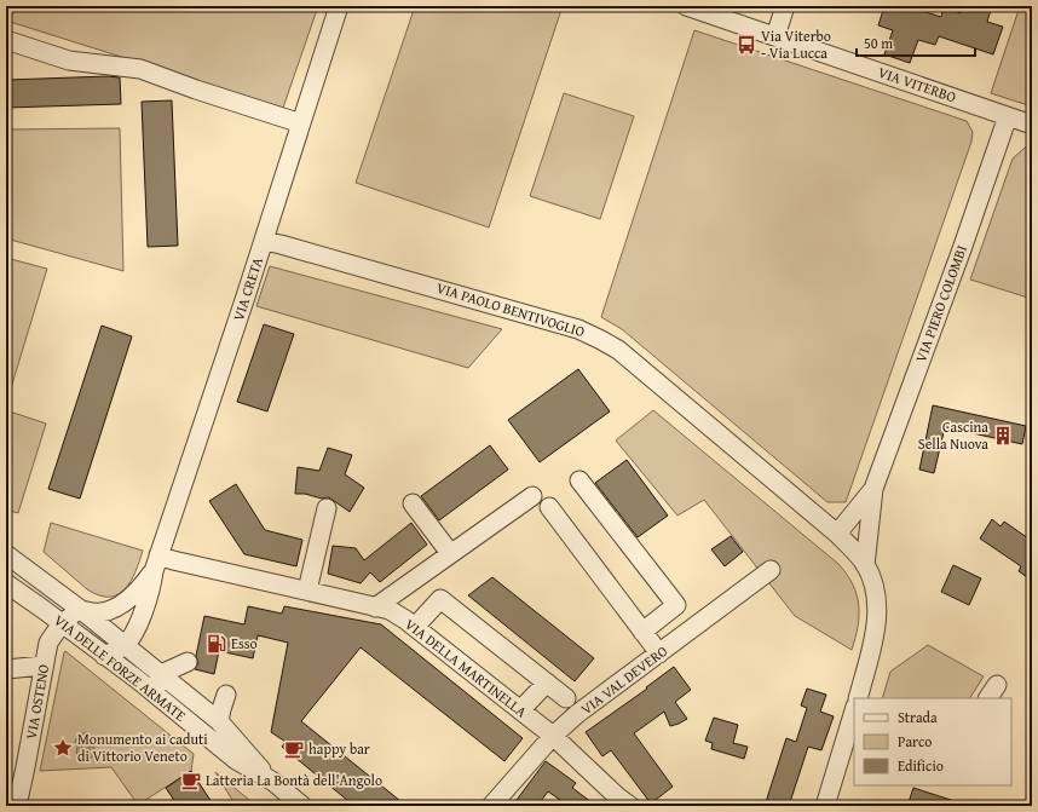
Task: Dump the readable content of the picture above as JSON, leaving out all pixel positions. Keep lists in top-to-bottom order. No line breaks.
{"streets":{"street":["VIA VITERBO","VIA CRETA","VIA PIERO COLOMBI","VIA PAOLO BENTIVOGLIO","VIA DELLE FORZE ARMATE","VIA DELLA MARTINELLA","VIA VAL DEVERO","VIA OSTENO"]},"crossings":[["VIA VITERBO","VIA PIERO COLOMBI"],["VIA CRETA","VIA PAOLO BENTIVOGLIO"],["VIA CRETA","VIA DELLE FORZE ARMATE"],["VIA CRETA","VIA DELLA MARTINELLA"],["VIA CRETA","VIA OSTENO"],["VIA PIERO COLOMBI","VIA PAOLO BENTIVOGLIO"],["VIA DELLE FORZE ARMATE","VIA OSTENO"],["VIA DELLA MARTINELLA","VIA VAL DEVERO"]],"places":{"bus stop":["Via Viterbo - Via Lucca"],"building":["Cascina Sella Nuova"],"fuel station":["Esso"],"place":["Monumento ai caduti di Vittorio Veneto"],"cafe":["happy bar","Latteria La Bontà dell'Angolo"]},"legend":["Strada","Parco","Edificio"],"scale_bar":"50 m"}
